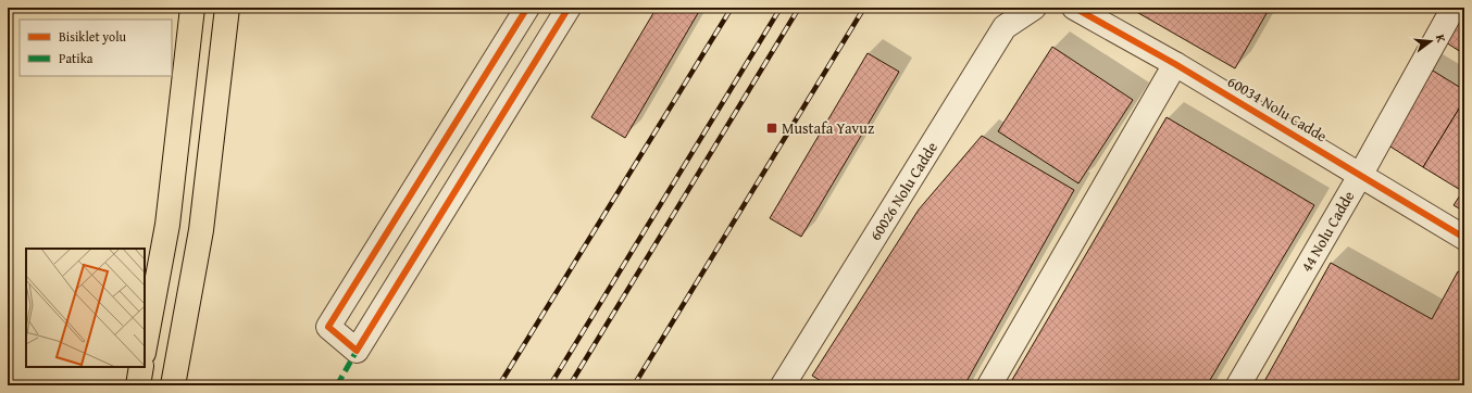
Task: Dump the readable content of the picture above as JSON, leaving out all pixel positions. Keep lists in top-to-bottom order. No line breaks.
{"streets":{"street":["60034 Nolu Cadde","60026 Nolu Cadde","44 Nolu Cadde"]},"crossings":[["60034 Nolu Cadde","44 Nolu Cadde"]],"places":{"transit":["Mustafa Yavuz"]},"legend":["Bisiklet yolu","Patika"],"north":"right"}
